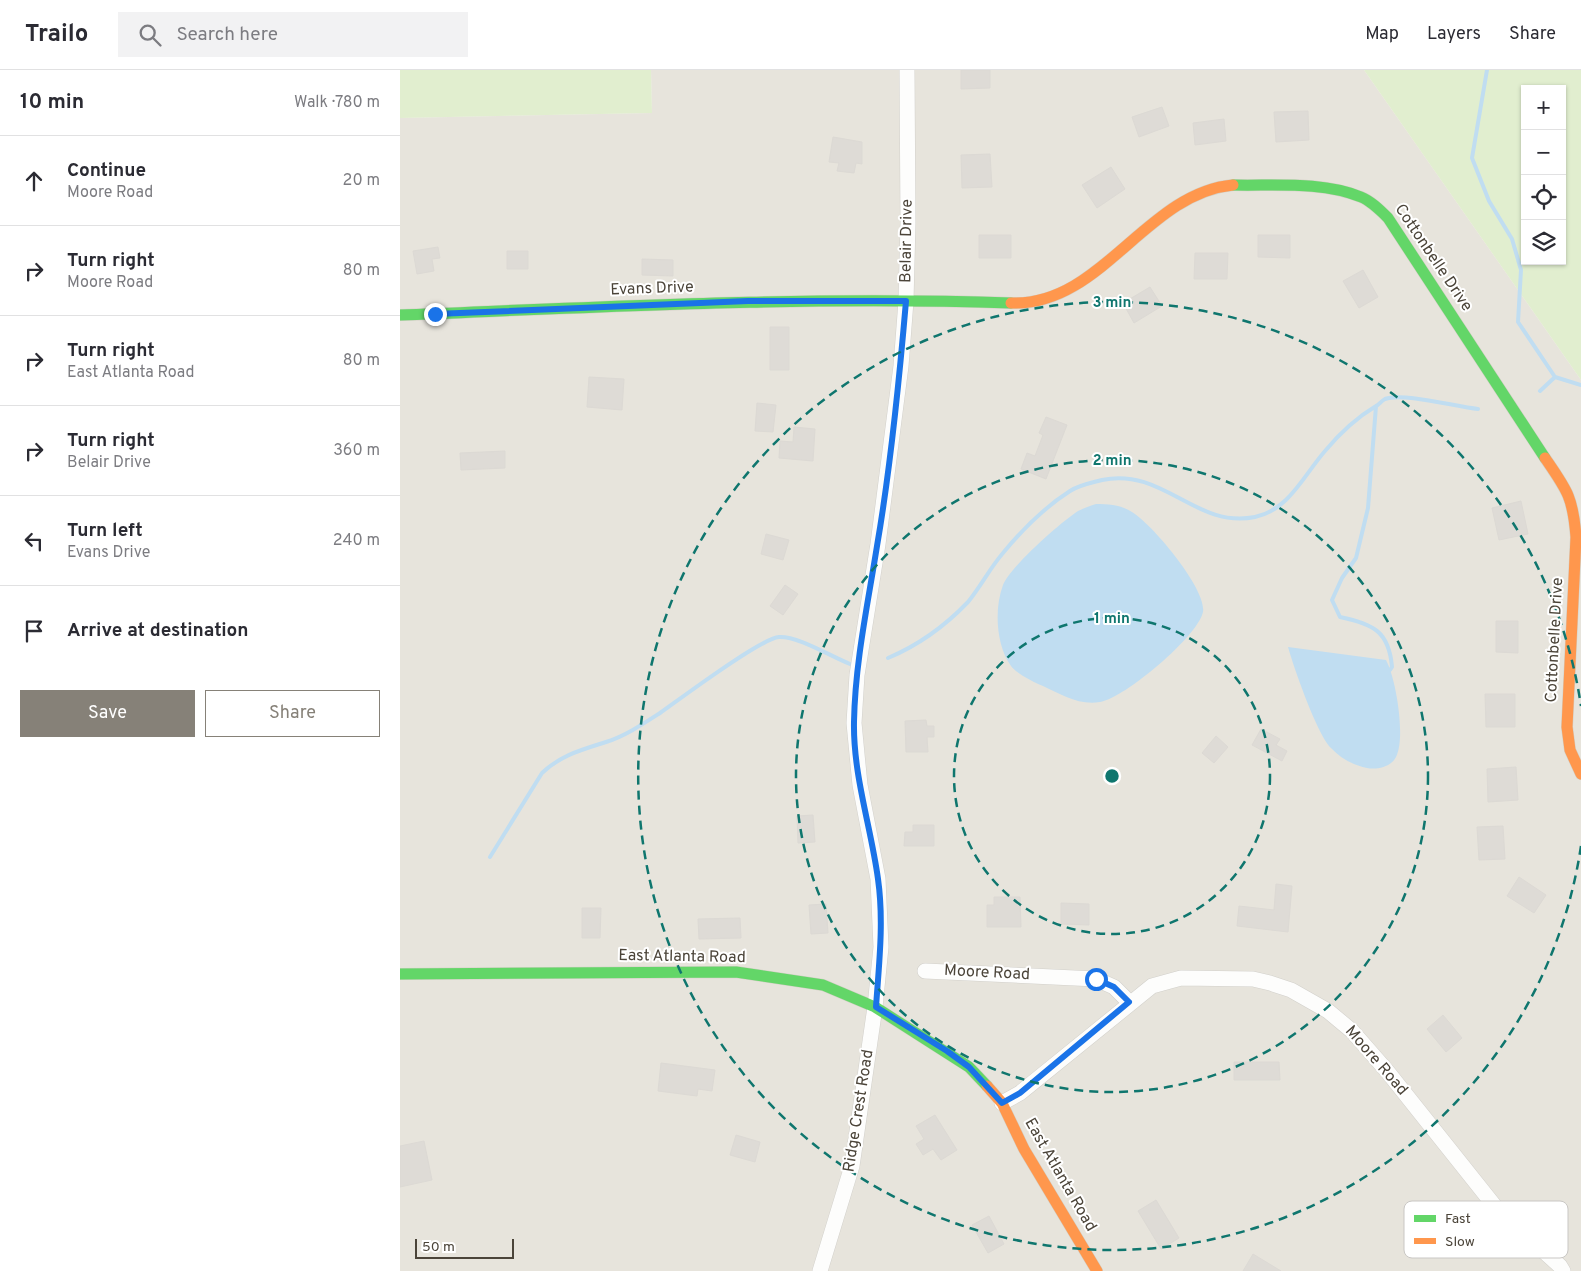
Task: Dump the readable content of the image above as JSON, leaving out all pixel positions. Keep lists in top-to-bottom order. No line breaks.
{"streets":{"street":["Belair Drive","Cottonbelle Drive","Evans Drive","East Atlanta Road","Moore Road","Ridge Crest Road"]},"crossings":[["Belair Drive","Cottonbelle Drive"],["Belair Drive","Evans Drive"],["Belair Drive","East Atlanta Road"],["Belair Drive","Ridge Crest Road"],["Cottonbelle Drive","Evans Drive"],["East Atlanta Road","Moore Road"],["East Atlanta Road","Ridge Crest Road"]],"legend":["Fast","Slow"],"scale_bar":"50 m","page":{"header":"Trailo","search":"Search here","nav":["Map","Layers","Share"],"heading":["10 min","Walk · 780 m"],"map_buttons":["+","−"],"list":[["Continue","Moore Road","20 m"],["Turn right","Moore Road","80 m"],["Turn right","East Atlanta Road","80 m"],["Turn right","Belair Drive","360 m"],["Turn left","Evans Drive","240 m"],"Arrive at destination"],"buttons":["Save","Share"],"scale":"50 m"},"rings":["3 min","2 min","1 min"]}
